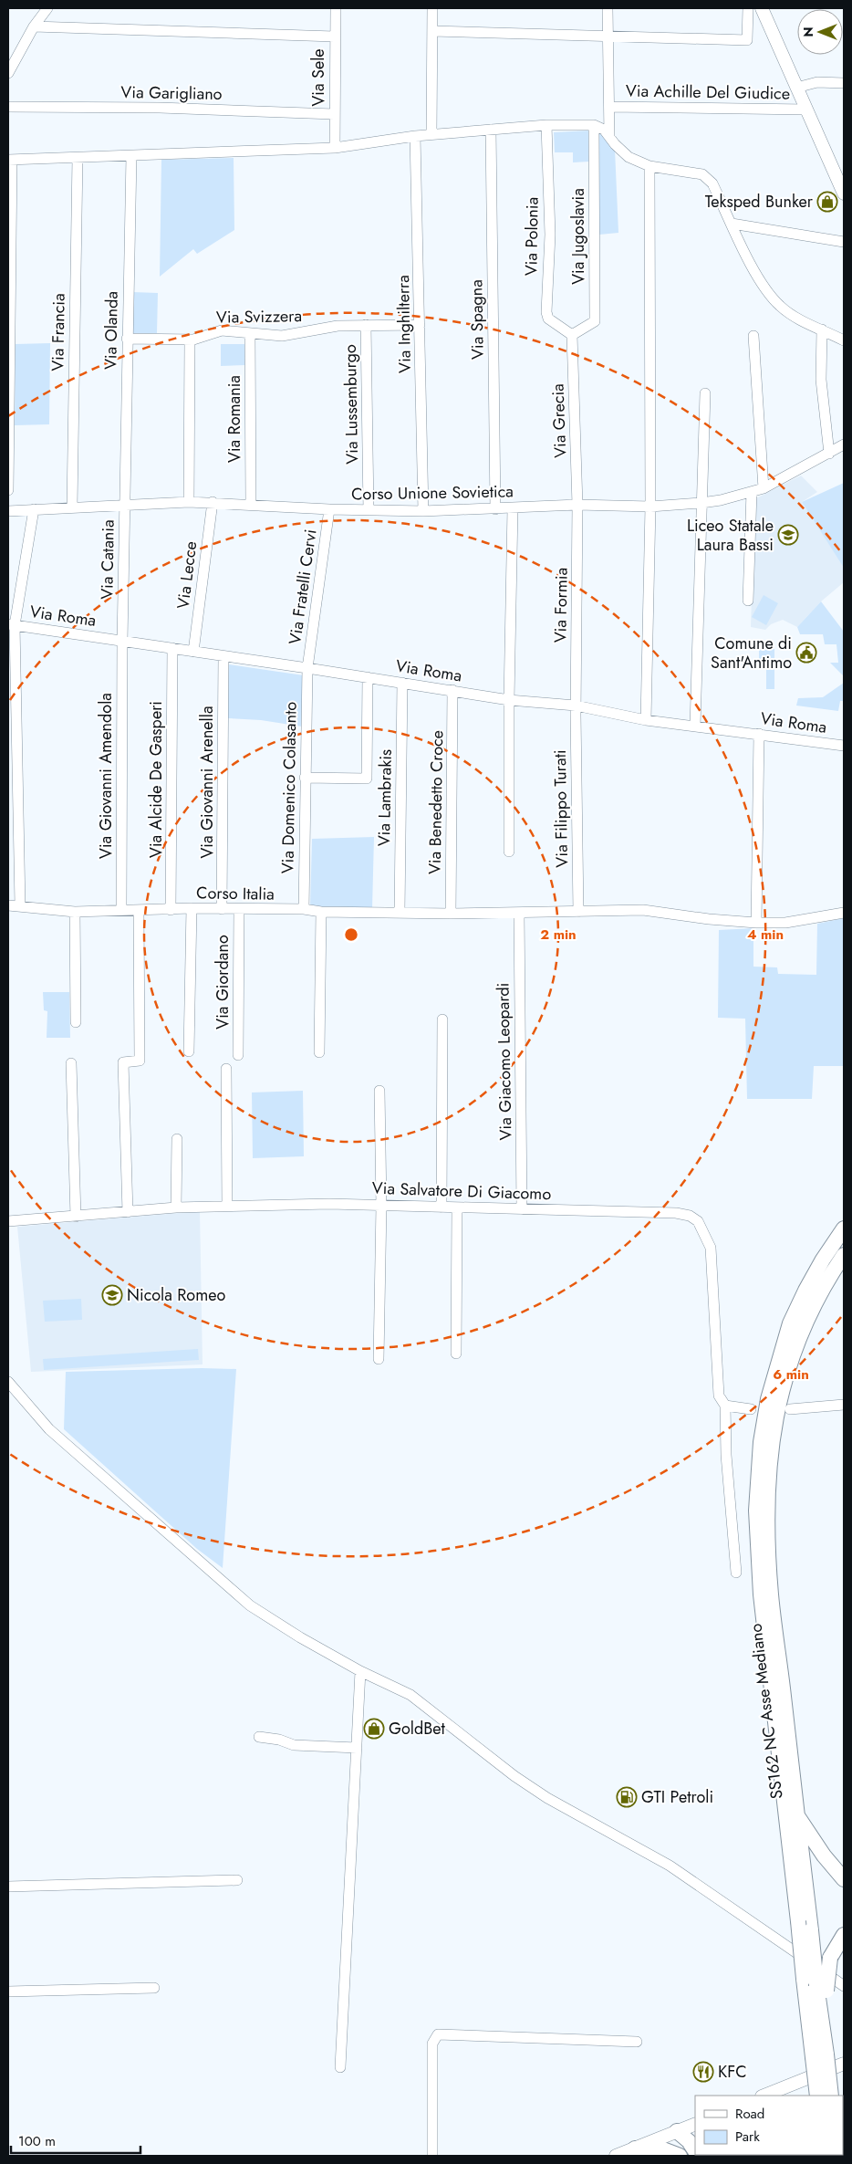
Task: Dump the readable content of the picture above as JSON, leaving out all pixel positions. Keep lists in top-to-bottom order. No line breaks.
{"streets":{"highway":["SS162 NC Asse Mediano"],"street":["Via Sele","Via Achille Del Giudice","Via Garigliano","Via Polonia","Via Jugoslavia","Via Svizzera","Via Spagna","Via Inghilterra","Via Olanda","Via Francia","Via Lussemburgo","Via Romania","Via Grecia","Corso Unione Sovietica","Via Catania","Via Lecce","Via Fratelli Cervi","Via Formia","Via Roma","Via Giovanni Amendola","Via Alcide De Gasperi","Via Giovanni Arenella","Via Domenico Colasanto","Via Lambrakis","Via Benedetto Croce","Via Filippo Turati","Corso Italia","Via Giordano","Via Giacomo Leopardi","Via Salvatore Di Giacomo"]},"crossings":[["Via Sele","Via Garigliano"],["Via Polonia","Via Jugoslavia"],["Via Polonia","Via Grecia"],["Via Jugoslavia","Via Grecia"],["Via Svizzera","Via Inghilterra"],["Via Svizzera","Via Olanda"],["Via Svizzera","Via Lussemburgo"],["Via Svizzera","Via Romania"],["Via Spagna","Corso Unione Sovietica"],["Via Inghilterra","Corso Unione Sovietica"],["Via Olanda","Corso Unione Sovietica"],["Via Olanda","Via Catania"],["Via Francia","Corso Unione Sovietica"],["Via Lussemburgo","Corso Unione Sovietica"],["Via Romania","Corso Unione Sovietica"],["Via Grecia","Corso Unione Sovietica"],["Via Grecia","Via Formia"],["Corso Unione Sovietica","Via Catania"],["Corso Unione Sovietica","Via Lecce"],["Corso Unione Sovietica","Via Fratelli Cervi"],["Corso Unione Sovietica","Via Formia"],["Via Catania","Via Roma"],["Via Catania","Via Giovanni Amendola"],["Via Lecce","Via Roma"],["Via Fratelli Cervi","Via Roma"],["Via Fratelli Cervi","Via Domenico Colasanto"],["Via Formia","Via Roma"],["Via Formia","Via Filippo Turati"],["Via Roma","Via Giovanni Amendola"],["Via Roma","Via Alcide De Gasperi"],["Via Roma","Via Giovanni Arenella"],["Via Roma","Via Domenico Colasanto"],["Via Roma","Via Lambrakis"],["Via Roma","Via Benedetto Croce"],["Via Roma","Via Filippo Turati"],["Via Giovanni Amendola","Corso Italia"],["Via Alcide De Gasperi","Corso Italia"],["Via Giovanni Arenella","Corso Italia"],["Via Domenico Colasanto","Corso Italia"],["Via Lambrakis","Corso Italia"],["Via Benedetto Croce","Corso Italia"],["Via Filippo Turati","Corso Italia"],["Corso Italia","Via Giordano"],["Corso Italia","Via Giacomo Leopardi"],["Via Giacomo Leopardi","Via Salvatore Di Giacomo"]],"places":{"shop":["Teksped Bunker","GoldBet"],"school or university":["Liceo Statale Laura Bassi","Nicola Romeo"],"public building":["Comune di Sant'Antimo"],"fuel station":["GTI Petroli"],"restaurant":["KFC"]},"legend":["Road","Park"],"scale_bar":"100 m","north":"left","rings":["2 min","4 min","6 min"]}
